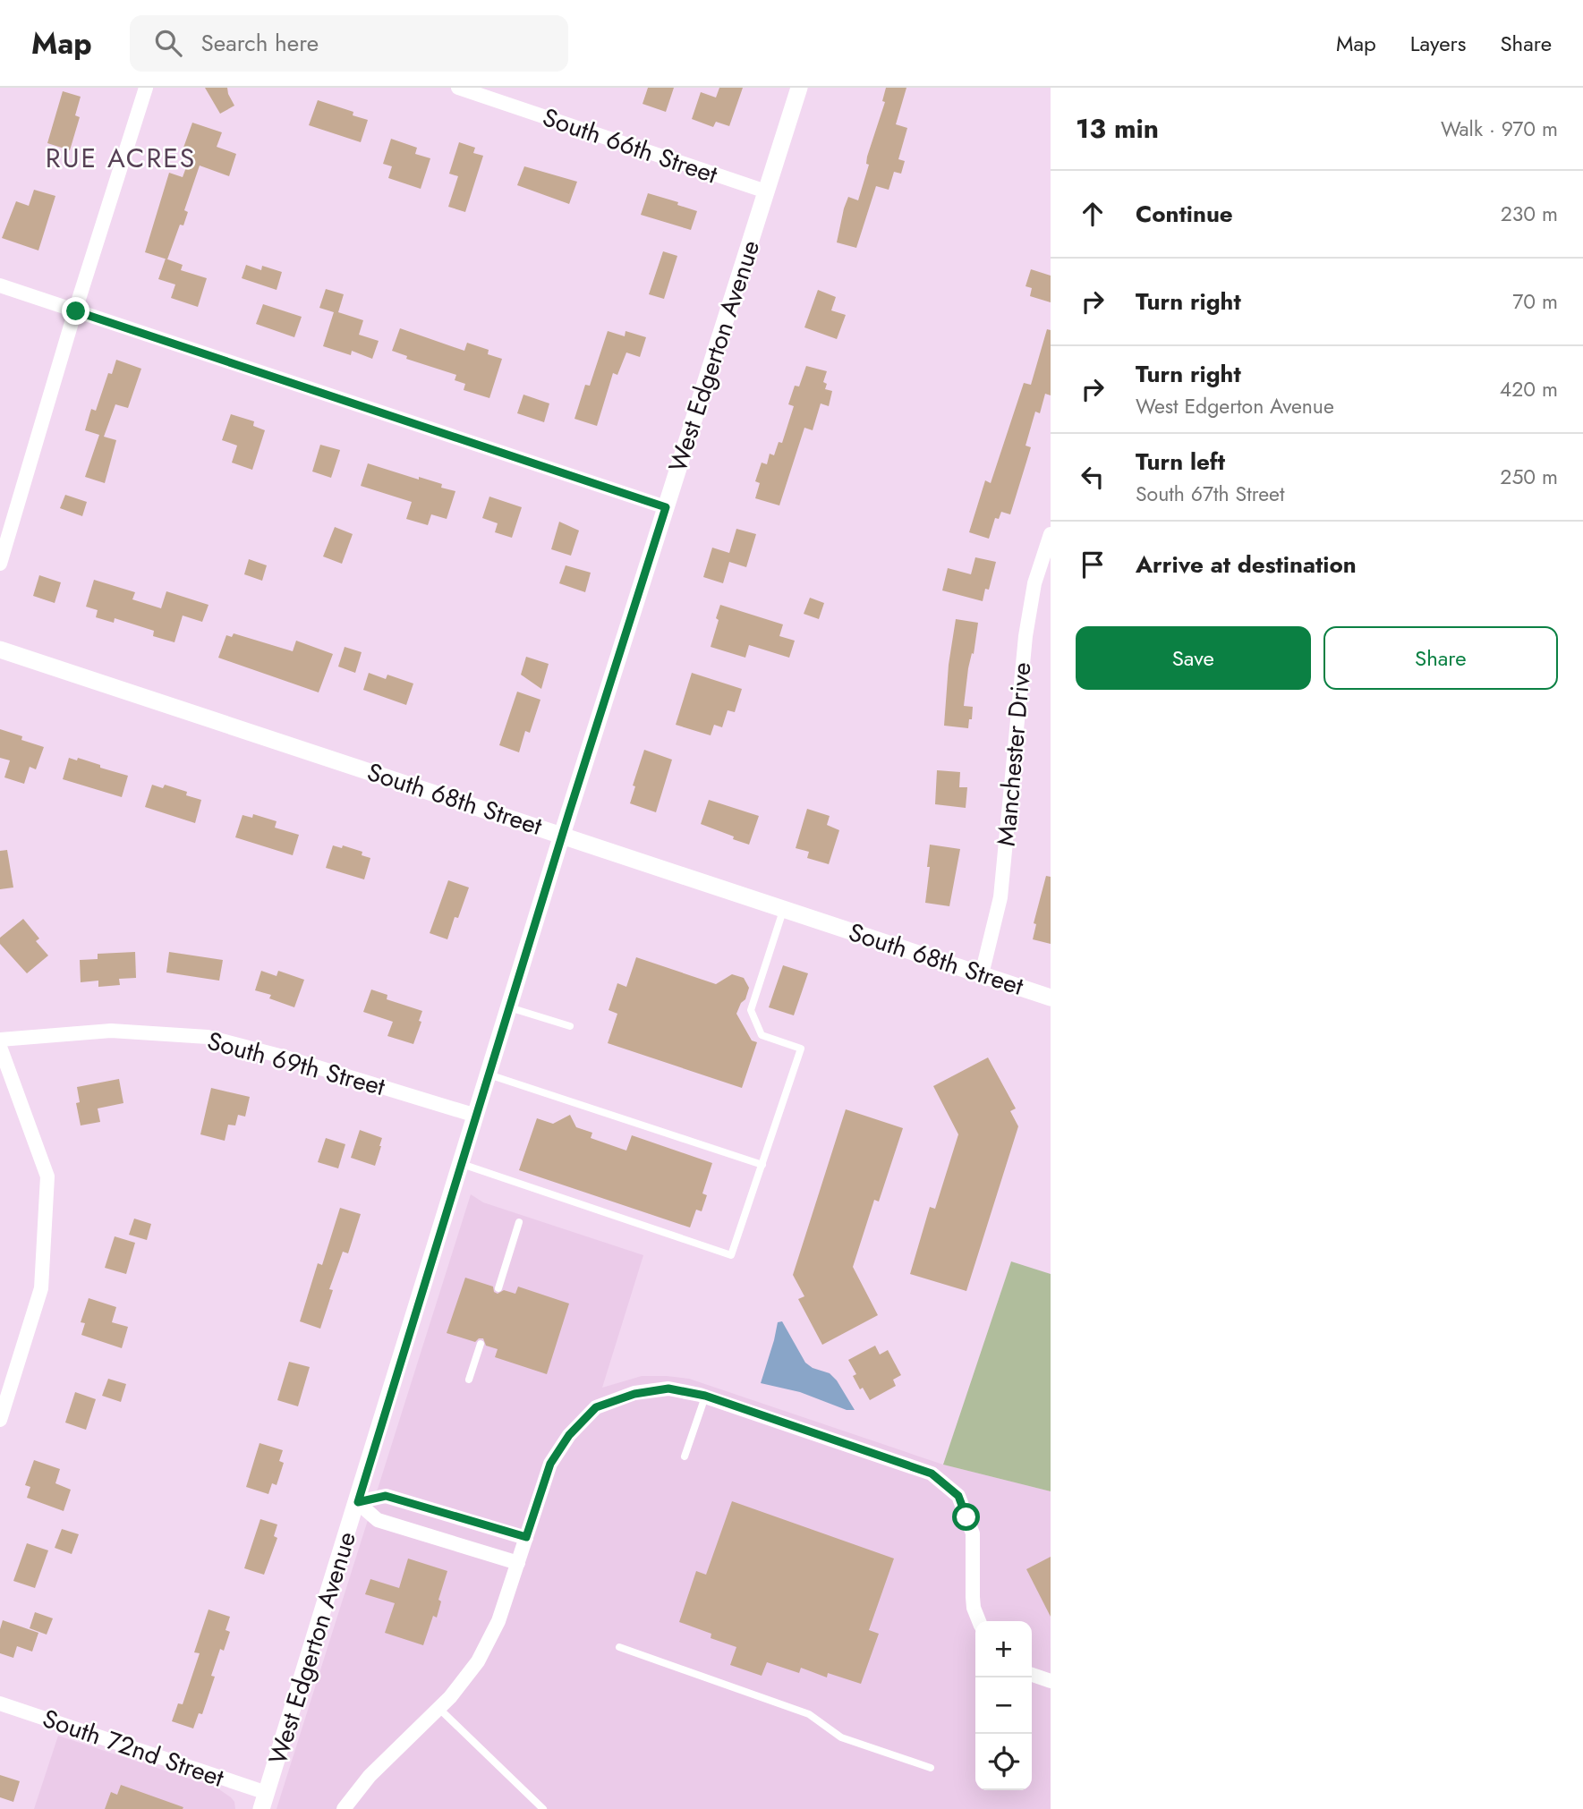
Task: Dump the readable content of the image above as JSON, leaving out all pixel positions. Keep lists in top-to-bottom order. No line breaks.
{"streets":{"street":["South 66th Street","West Edgerton Avenue","Manchester Drive","South 68th Street","South 69th Street","South 72nd Street"]},"crossings":[["South 66th Street","West Edgerton Avenue"],["West Edgerton Avenue","South 68th Street"],["West Edgerton Avenue","South 69th Street"],["West Edgerton Avenue","South 72nd Street"],["Manchester Drive","South 68th Street"]],"districts":["RUE ACRES"],"page":{"header":"Map","search":"Search here","nav":["Map","Layers","Share"],"heading":["13 min","Walk · 970 m"],"list":[["Continue","230 m"],["Turn right","70 m"],["Turn right","West Edgerton Avenue","420 m"],["Turn left","South 67th Street","250 m"],"Arrive at destination"],"buttons":["Save","Share"],"map_buttons":["+","−"]}}
